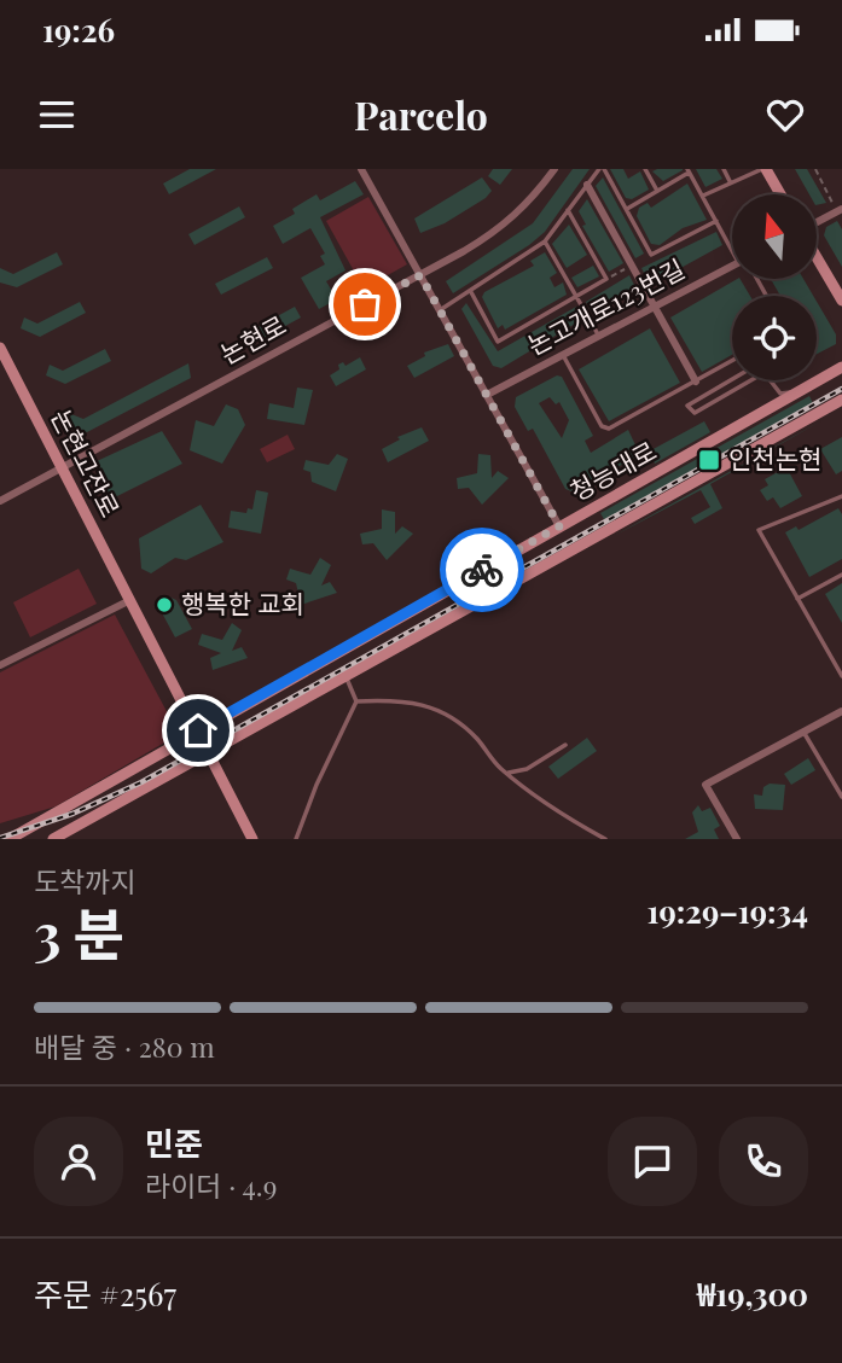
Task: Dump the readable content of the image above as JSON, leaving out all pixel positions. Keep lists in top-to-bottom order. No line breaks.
{"streets":{"main road":["논현고잔로","청능대로"],"street":["논고개로123번길","논현로"]},"crossings":[["논현로","논현고잔로"],["논현고잔로","청능대로"]],"places":{"transit":["인천논현"],"other":["행복한 교회"]},"north":"top","page":{"status":"19:26","header":"Parcelo","heading":["3 분","도착까지","19:29–19:34"],"panel":["민준","라이더 · 4.9","주문 #2567","₩19,300"],"bar":"배달 중 · 280 m"}}
